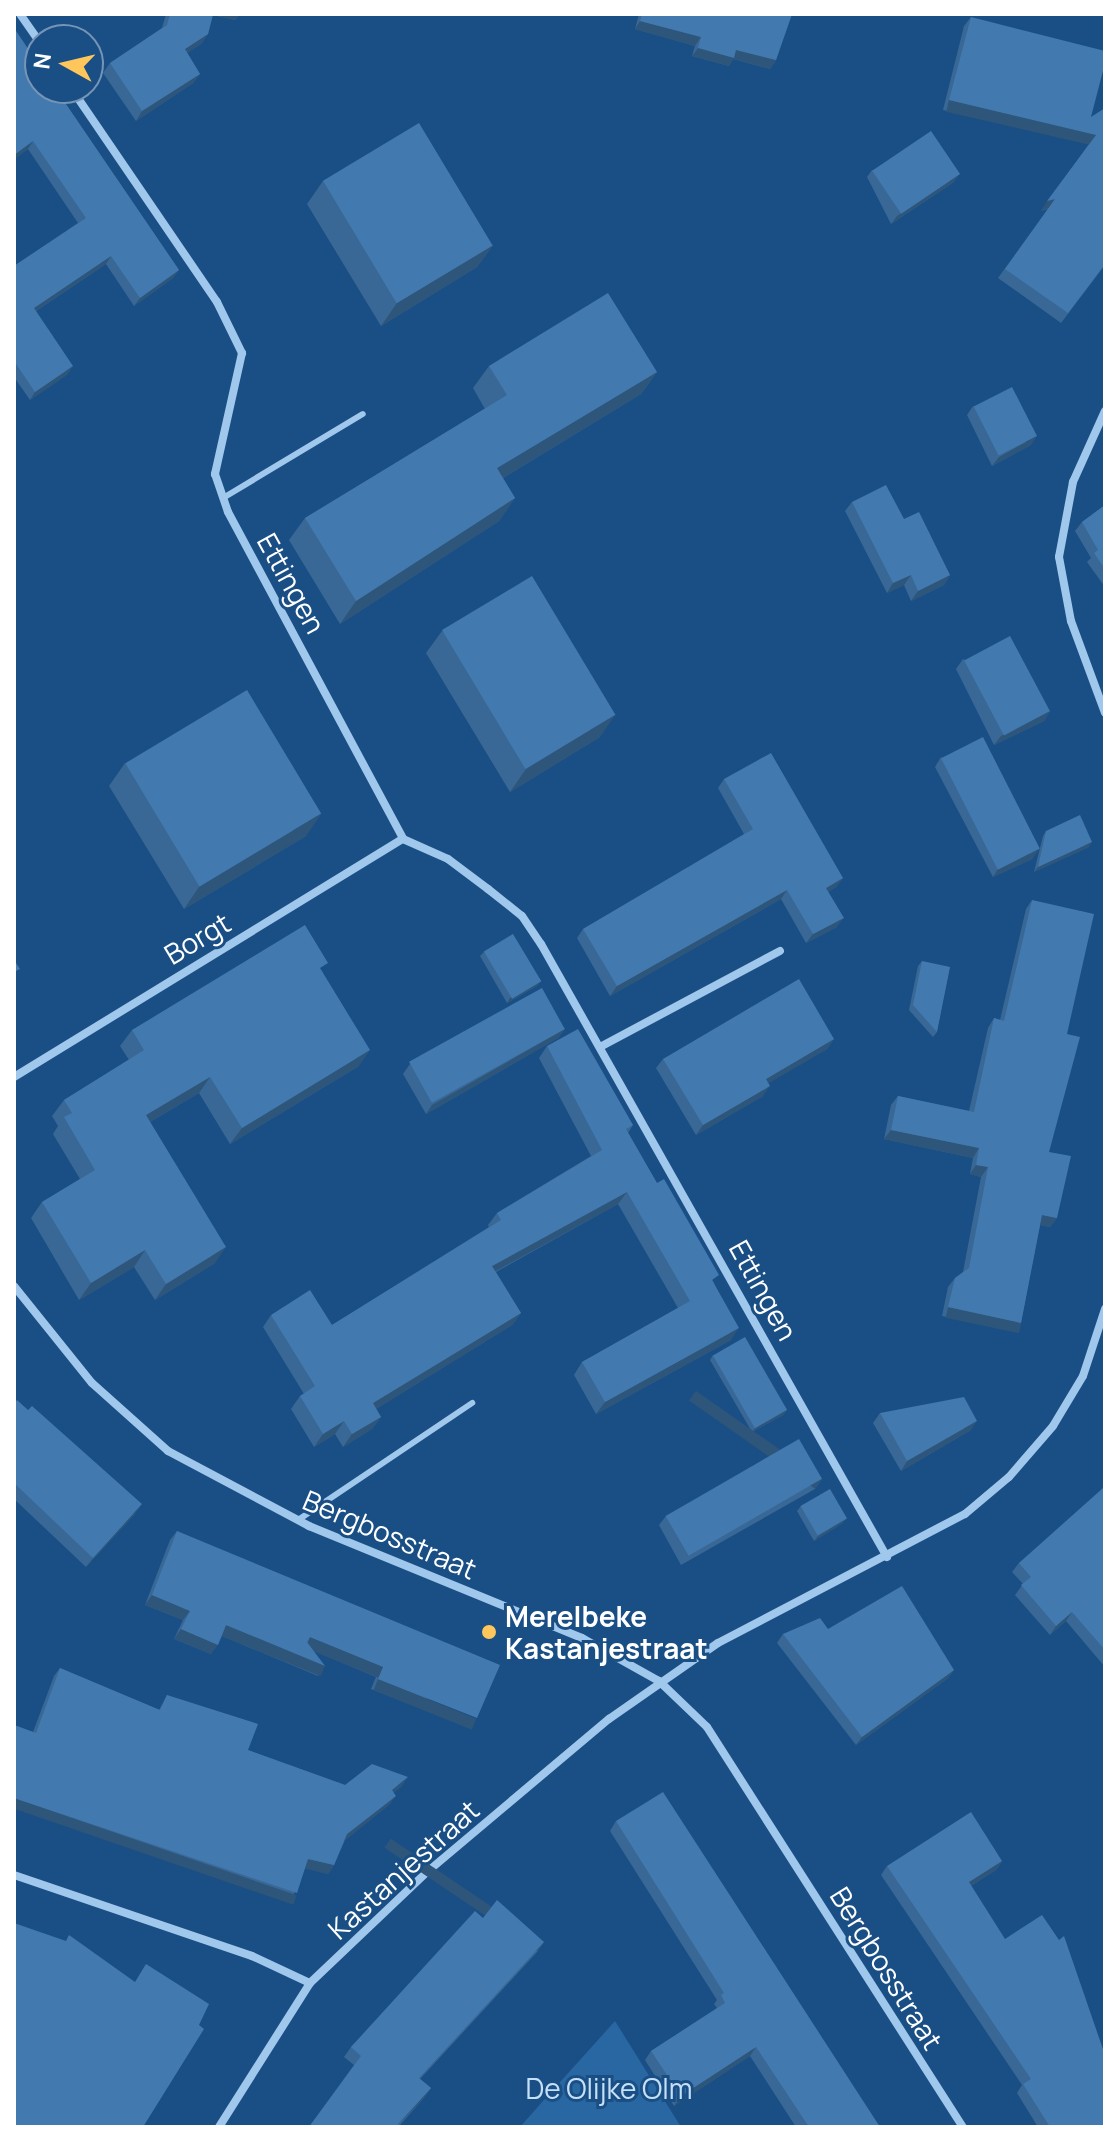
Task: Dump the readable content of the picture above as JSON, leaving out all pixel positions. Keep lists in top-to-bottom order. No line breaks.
{"streets":{"street":["Ettingen","Borgt","Bergbosstraat","Kastanjestraat"]},"crossings":[["Ettingen","Borgt"],["Ettingen","Kastanjestraat"],["Bergbosstraat","Kastanjestraat"]],"parks":["De Olijke Olm"],"places":["Merelbeke Kastanjestraat"],"north":"left"}
